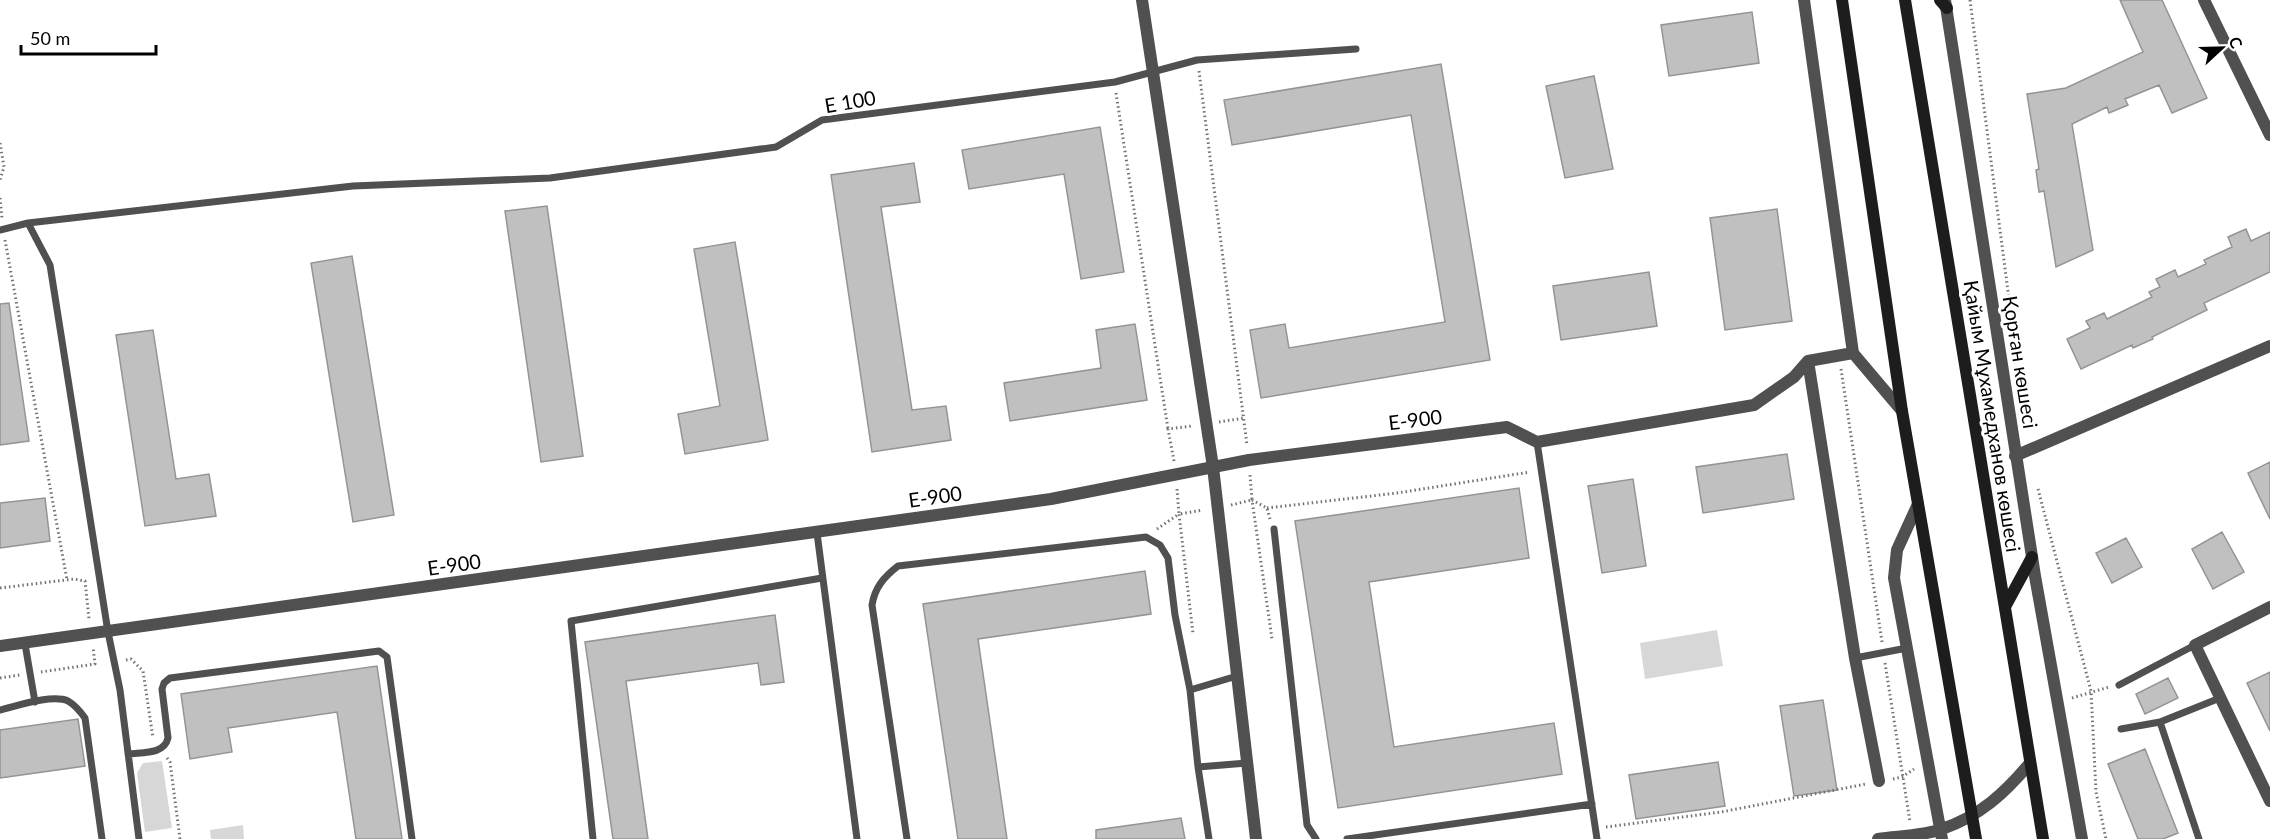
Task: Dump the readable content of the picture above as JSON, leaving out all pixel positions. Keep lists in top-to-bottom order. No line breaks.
{"streets":{"main road":["Қайым Мұхамедханов көшесі"],"street":["Қорған көшесі","E-900"],"lane":["E 100"]},"scale_bar":"50 m","north":"right"}
